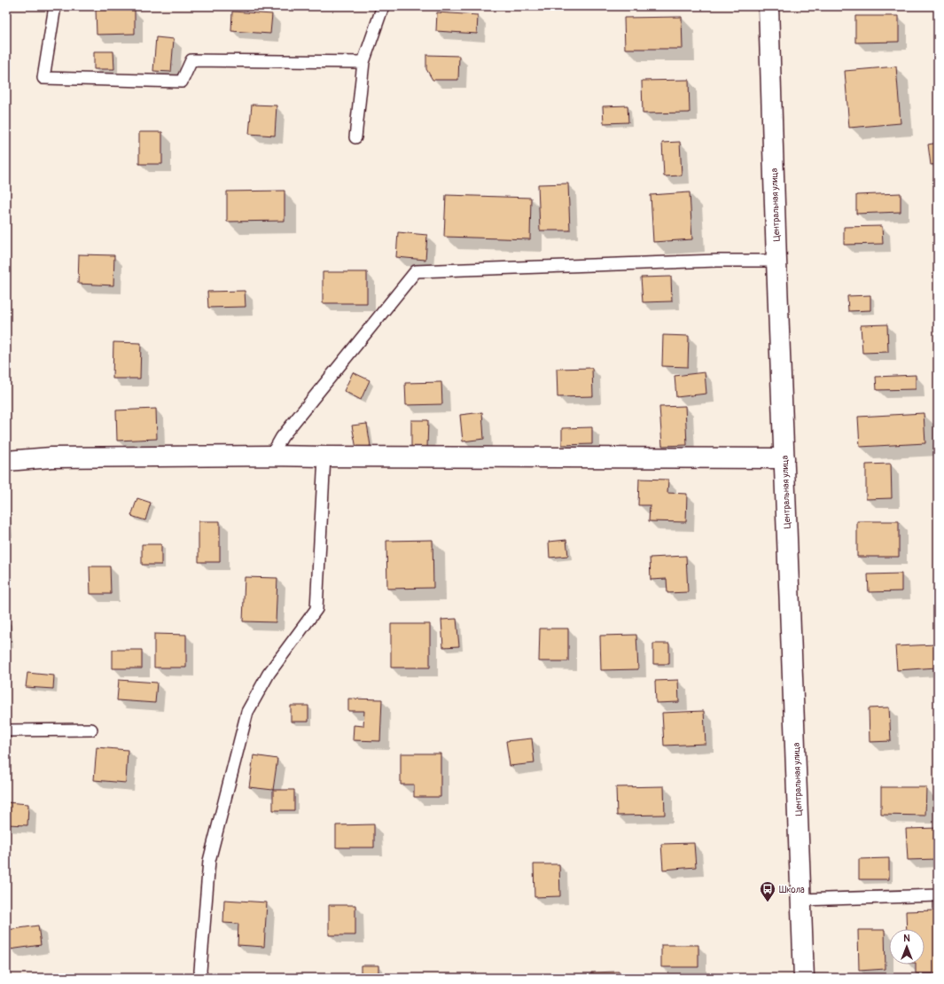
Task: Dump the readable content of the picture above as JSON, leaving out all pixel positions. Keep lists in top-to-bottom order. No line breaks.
{"streets":{"main road":["Центральная улица"]},"places":{"bus stop":["Школа"]},"north":"top"}
